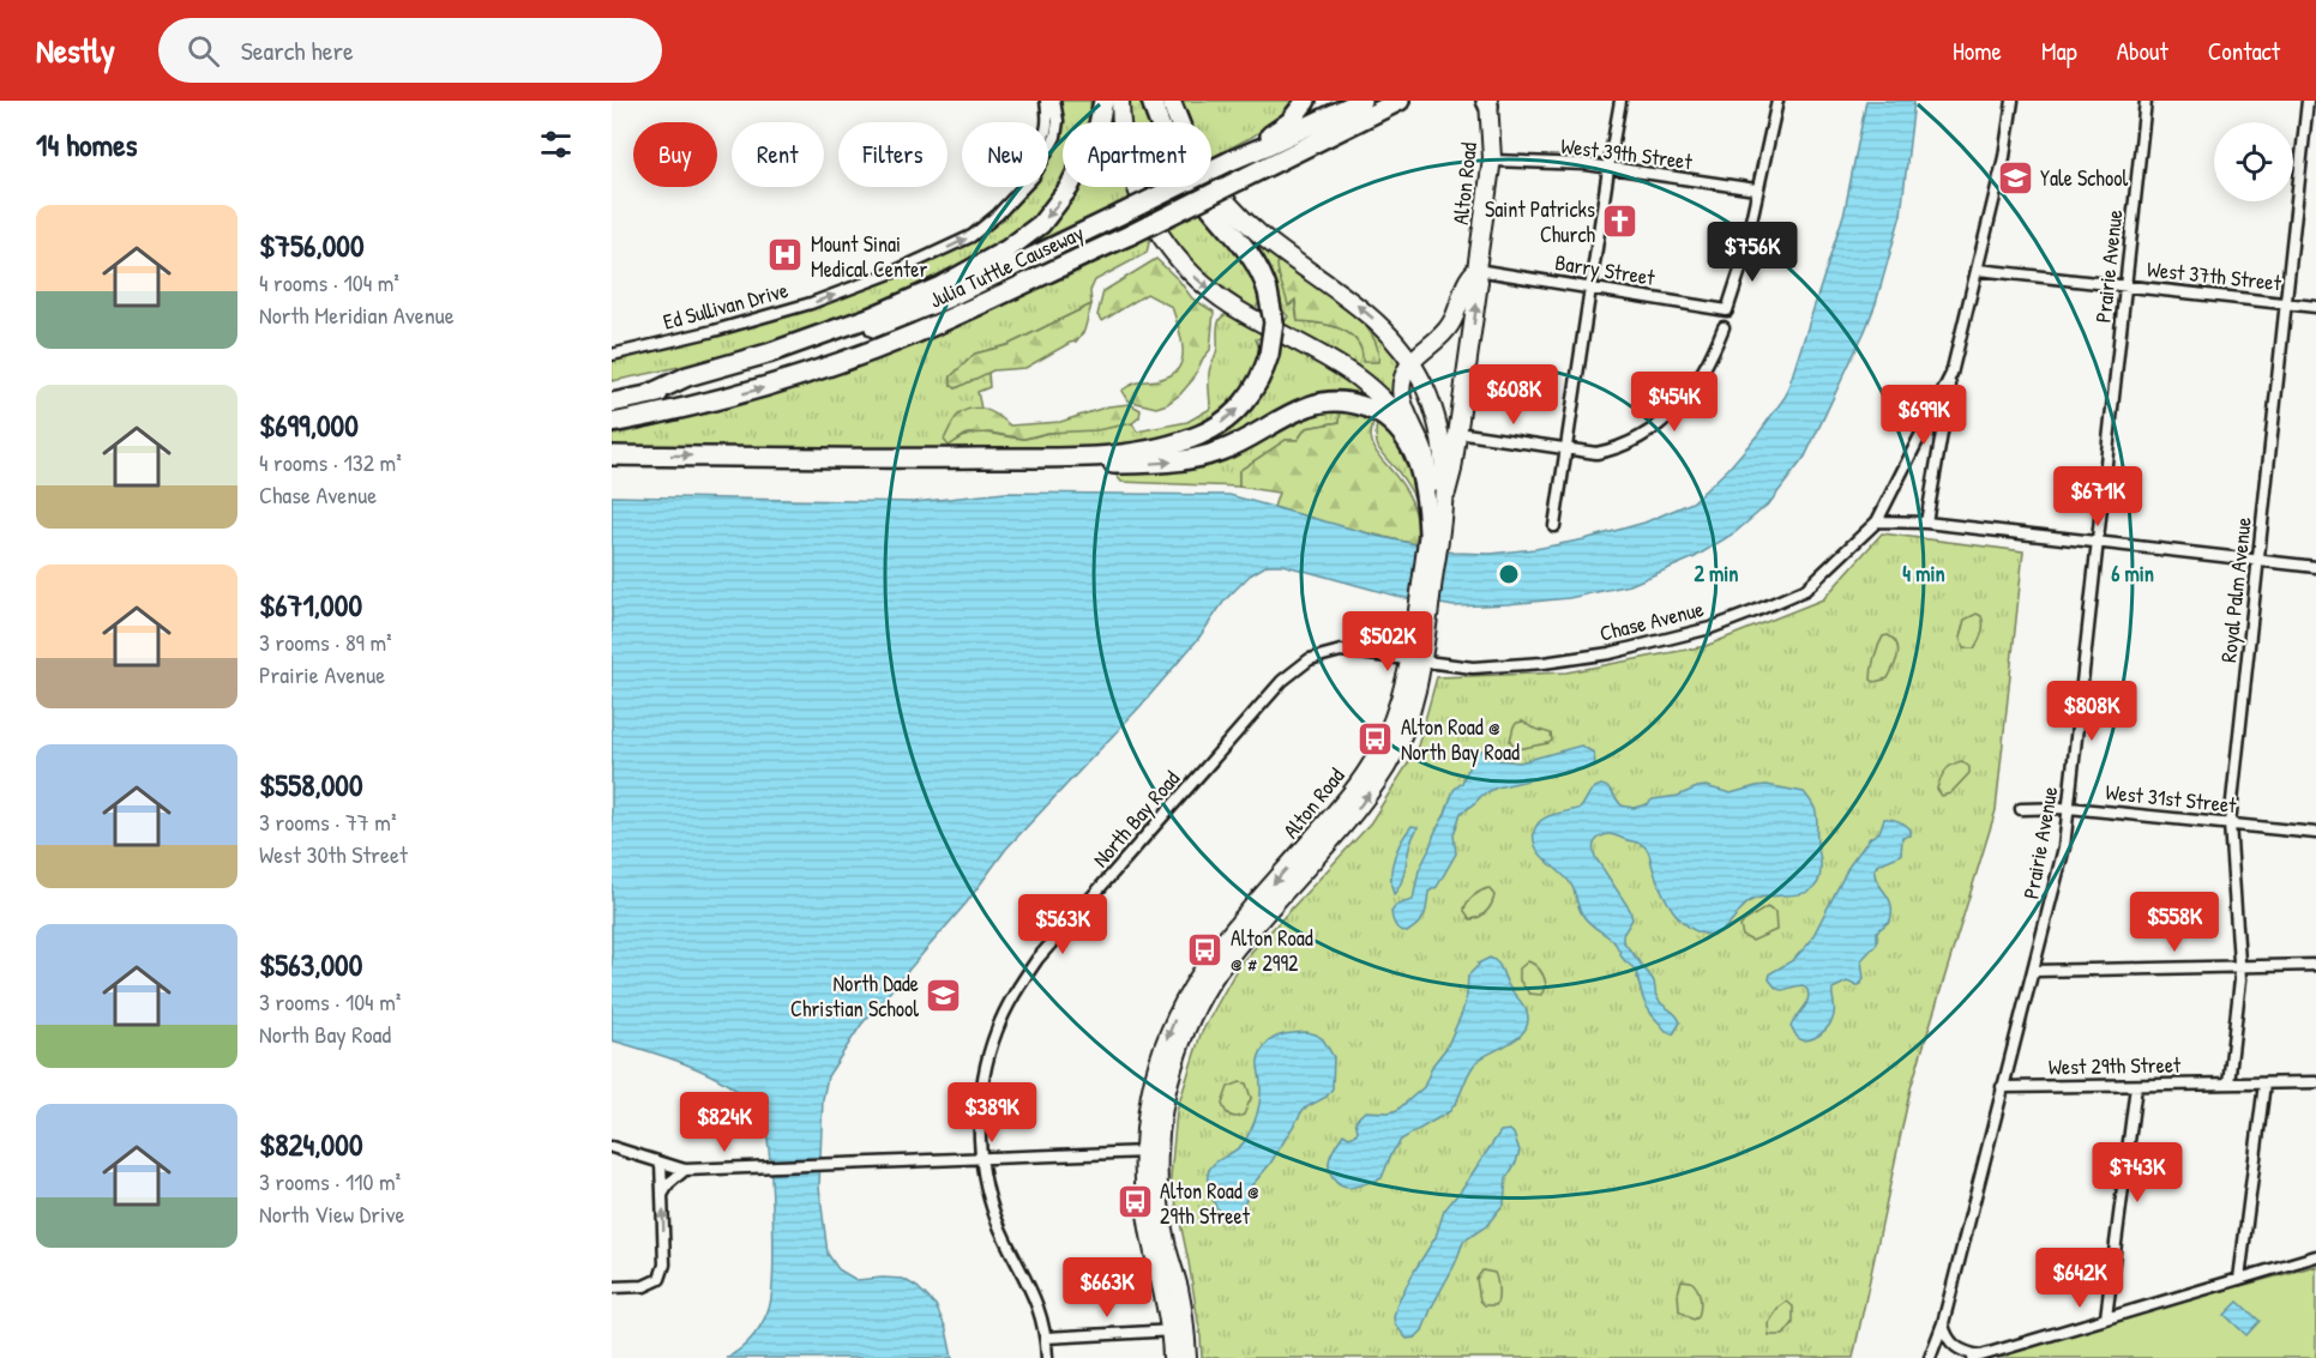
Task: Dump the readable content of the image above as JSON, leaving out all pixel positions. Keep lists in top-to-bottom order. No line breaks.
{"streets":{"highway":["Julia Tuttle Causeway"],"main road":["Alton Road"],"street":["West 39th Street","Prairie Avenue","Barry Street","West 37th Street","Ed Sullivan Drive","Royal Palm Avenue","Chase Avenue","West 31st Street","North Bay Road","West 29th Street"]},"crossings":[["West 39th Street","Alton Road"],["West 39th Street","Barry Street"],["Alton Road","Barry Street"],["Alton Road","Chase Avenue"],["Alton Road","North Bay Road"],["Prairie Avenue","West 37th Street"],["Prairie Avenue","West 31st Street"],["Prairie Avenue","West 29th Street"],["West 37th Street","Royal Palm Avenue"],["West 37th Street","Chase Avenue"],["Royal Palm Avenue","West 31st Street"],["Royal Palm Avenue","West 29th Street"],["Chase Avenue","North Bay Road"]],"one_way":["Ed Sullivan Drive"],"places":{"school or university":["Yale School","North Dade Christian School"],"church":["Saint Patricks Church"],"hospital":["Mount Sinai Medical Center"],"bus stop":["Alton Road @ North Bay Road","Alton Road @ # 2992","Alton Road @ 29th Street"]},"page":{"header":"Nestly","search":"Search here","nav":["Home","Map","About","Contact"],"heading":"14 homes","chip":["Buy","Rent","Filters","New","Apartment"],"list":[{"name":"$756,000","note":"4 rooms · 104 m² · North Meridian Avenue"},{"name":"$699,000","note":"4 rooms · 132 m² · Chase Avenue"},{"name":"$671,000","note":"3 rooms · 89 m² · Prairie Avenue"},{"name":"$558,000","note":"3 rooms · 77 m² · West 30th Street"},{"name":"$563,000","note":"3 rooms · 104 m² · North Bay Road"},{"name":"$824,000","note":"3 rooms · 110 m² · North View Drive"}],"price":["$756K","$608K","$454K","$699K","$671K","$502K","$808K","$558K","$563K","$389K","$824K","$743K","$642K","$663K"]},"rings":["2 min","4 min","6 min"]}
